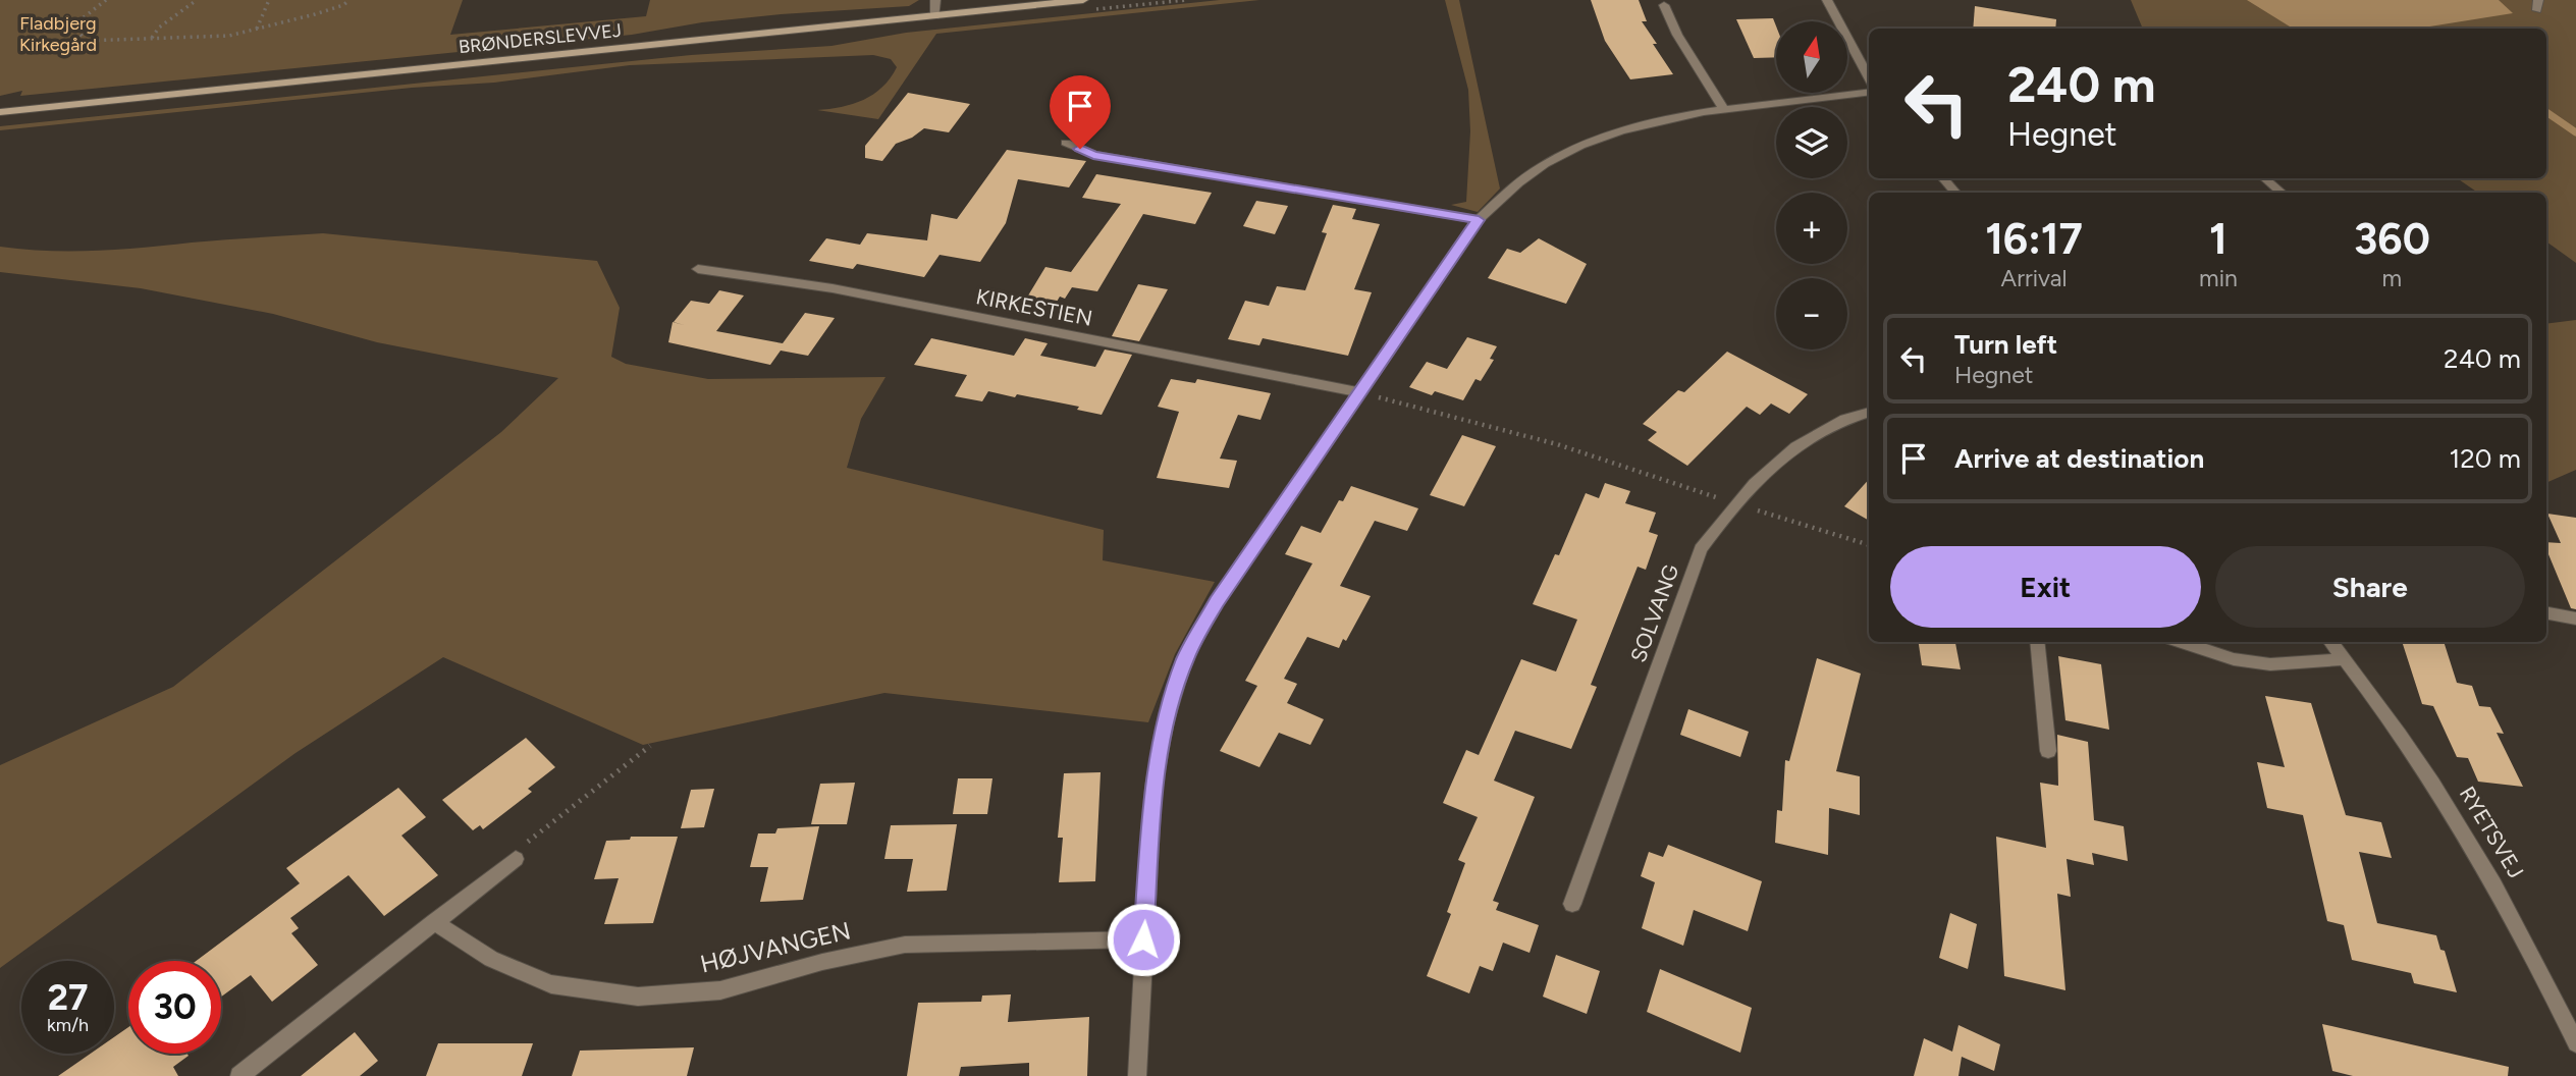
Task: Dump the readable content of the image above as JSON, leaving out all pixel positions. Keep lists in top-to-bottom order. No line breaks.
{"streets":{"main road":["BRØNDERSLEVVEJ"],"street":["KIRKESTIEN","SOLVANG","RYETSVEJ","HØJVANGEN"]},"parks":["Fladbjerg Kirkegård"],"north":"top","page":{"map_buttons":["+","−"],"turn":["240 m","Hegnet"],"eta":["16:17","Arrival","1","min","360","m"],"list":[{"name":"Turn left","note":"Hegnet","value":"240 m"},{"name":"Arrive at destination","value":"120 m"}],"buttons":["Exit","Share"],"speed":"27 km/h","limit":"30"}}
